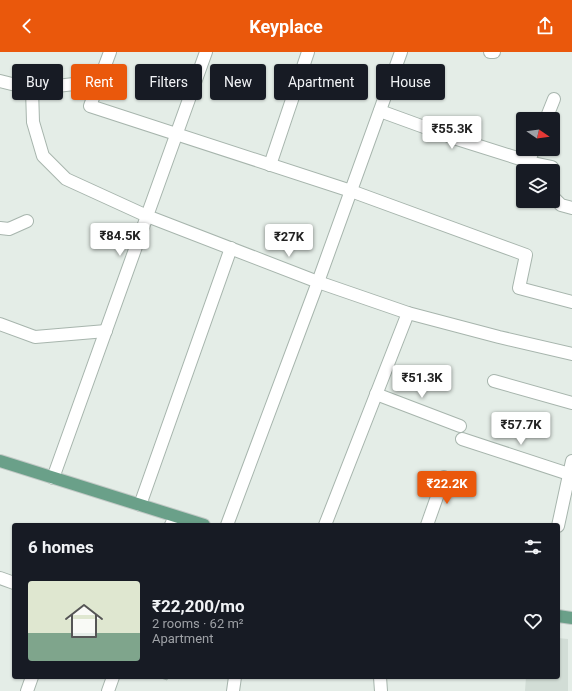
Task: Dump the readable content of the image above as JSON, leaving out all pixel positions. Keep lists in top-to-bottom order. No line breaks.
{"north":"right","page":{"header":"Keyplace","chip":["Buy","Rent","Filters","New","Apartment","House"],"price":["₹55.3K","₹84.5K","₹27K","₹51.3K","₹57.7K","₹22.2K"],"heading":"6 homes","list":[{"name":"₹22,200/mo","note":"2 rooms · 62 m² · Apartment"}]}}
